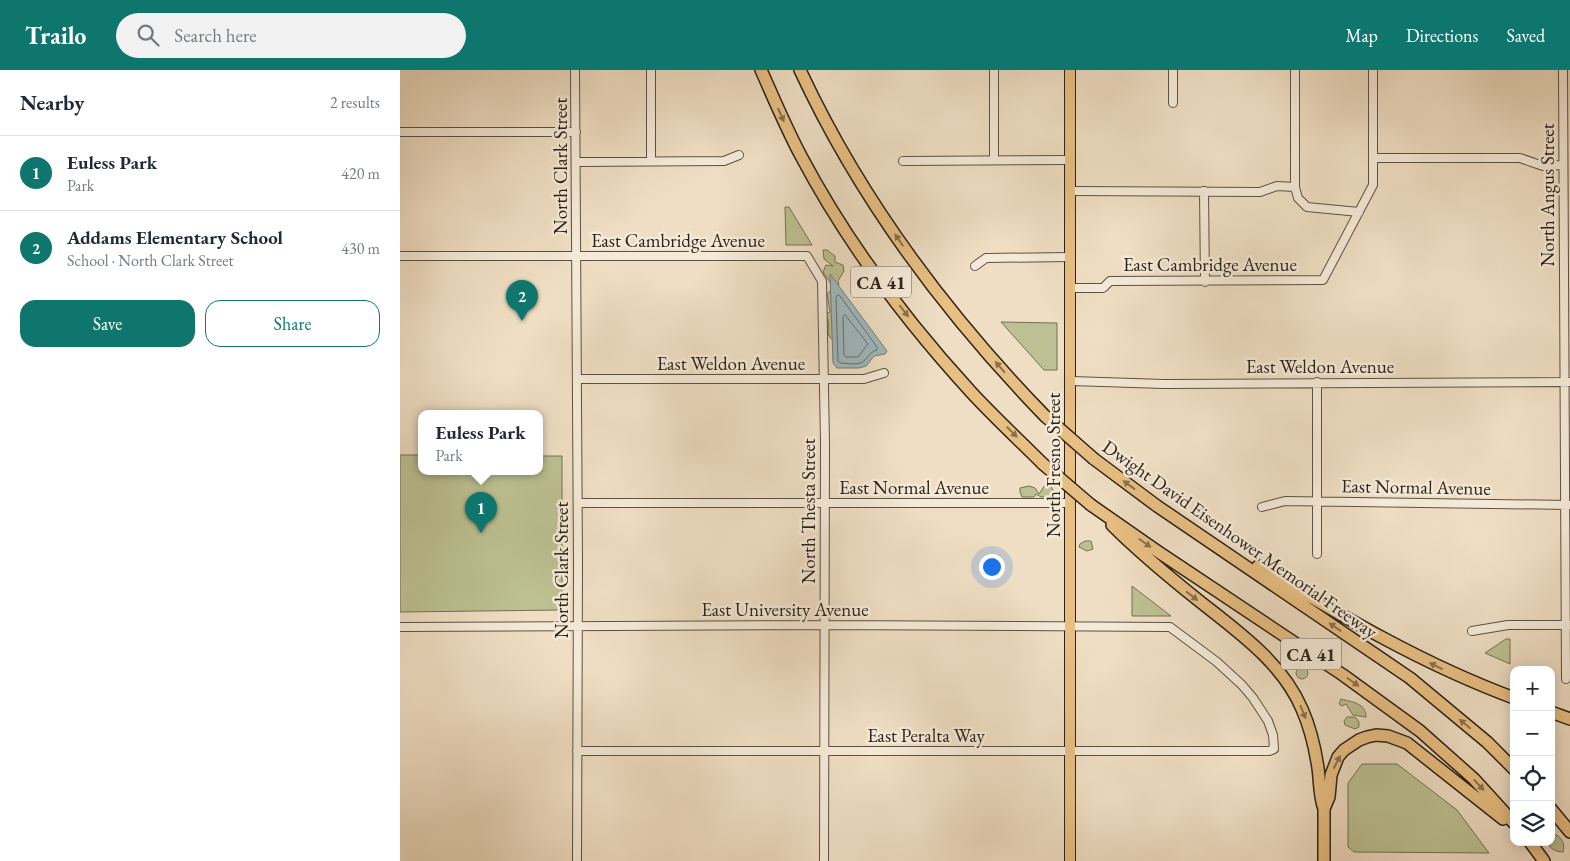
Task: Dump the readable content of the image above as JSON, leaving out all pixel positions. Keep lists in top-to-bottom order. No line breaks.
{"streets":{"highway":["CA 41","Dwight David Eisenhower Memorial Freeway"],"main road":["North Fresno Street"],"street":["North Clark Street","North Angus Street","East Cambridge Avenue","East Weldon Avenue","East Normal Avenue","North Thesta Street","East University Avenue","East Peralta Way"]},"crossings":[["North Clark Street","East Cambridge Avenue"],["North Clark Street","East Weldon Avenue"],["North Clark Street","East Normal Avenue"],["North Clark Street","East University Avenue"],["North Clark Street","East Peralta Way"],["North Angus Street","East Weldon Avenue"],["North Angus Street","East Normal Avenue"],["East Cambridge Avenue","North Fresno Street"],["East Cambridge Avenue","North Thesta Street"],["East Weldon Avenue","North Fresno Street"],["East Weldon Avenue","North Thesta Street"],["North Fresno Street","East Normal Avenue"],["North Fresno Street","East University Avenue"],["North Fresno Street","East Peralta Way"],["East Normal Avenue","North Thesta Street"],["North Thesta Street","East University Avenue"],["North Thesta Street","East Peralta Way"],["East University Avenue","East Peralta Way"]],"page":{"header":"Trailo","search":"Search here","nav":["Map","Directions","Saved"],"heading":["Nearby","2 results"],"list":[{"mark":"1","name":"Euless Park","note":"Park","value":"420 m"},{"mark":"2","name":"Addams Elementary School","note":"School · North Clark Street","value":"430 m"}],"pins":["2","1"],"buttons":["Save","Share"],"popup":["Euless Park","Park"],"map_buttons":["+","−"]}}
